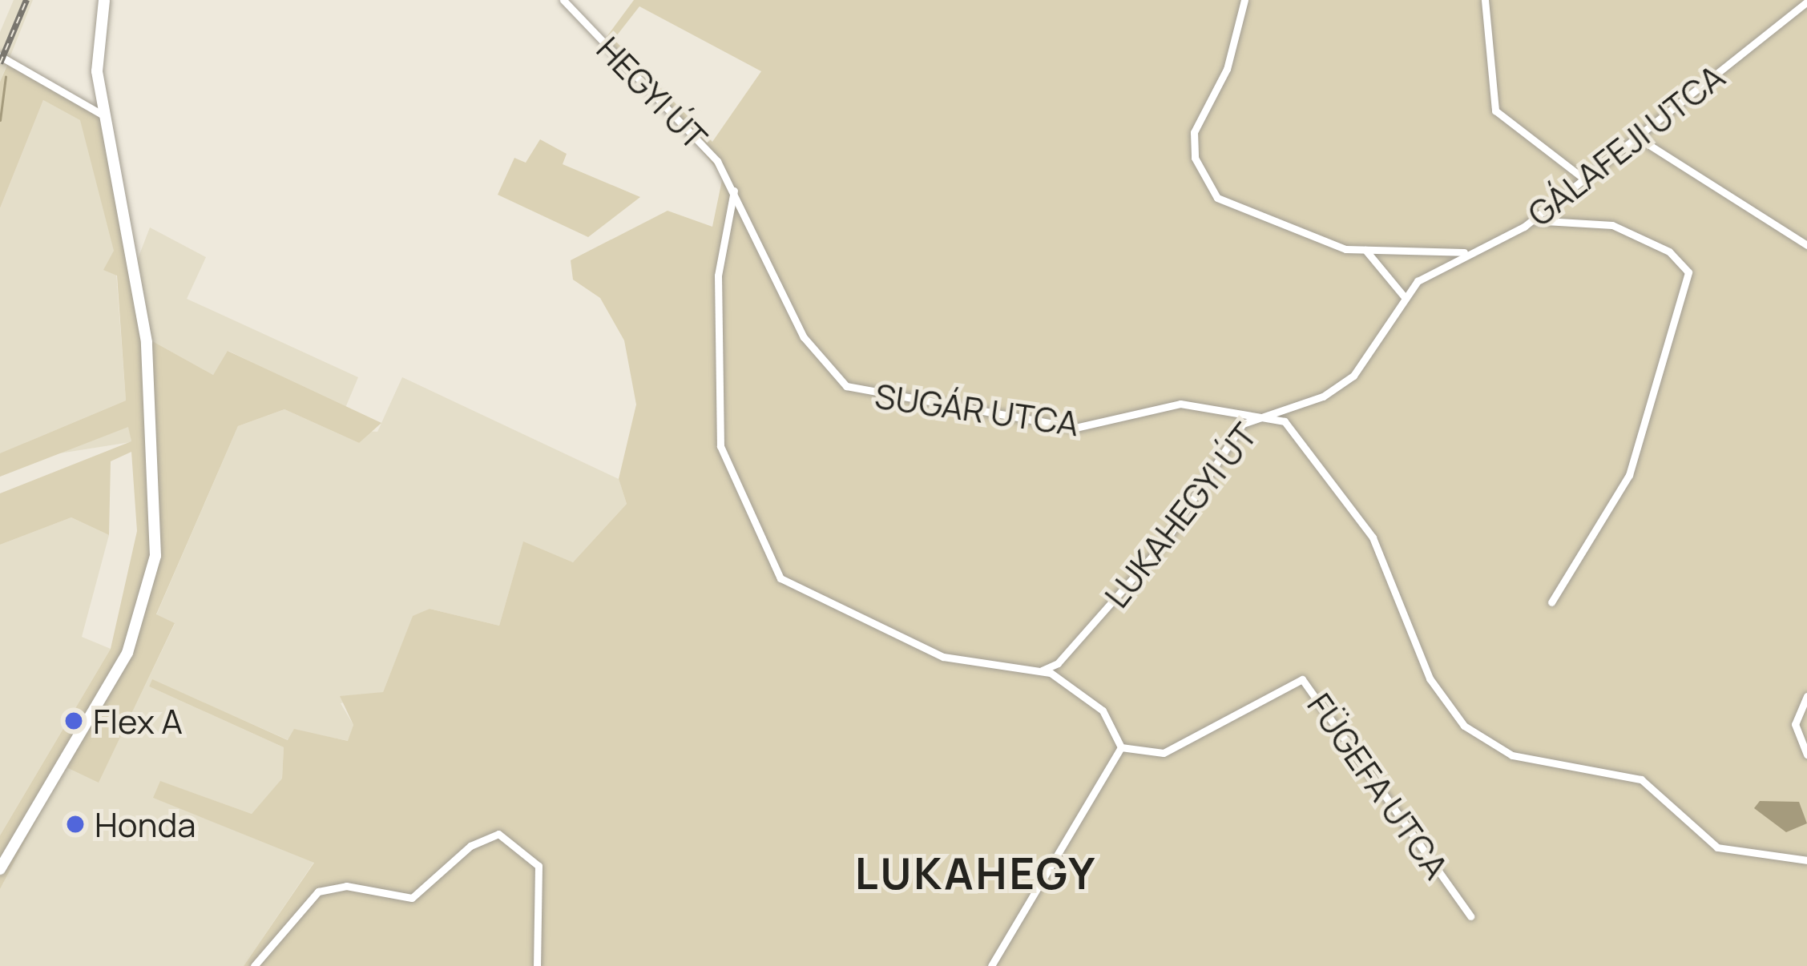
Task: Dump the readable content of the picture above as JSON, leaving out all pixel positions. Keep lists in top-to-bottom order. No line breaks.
{"streets":{"street":["HEGYI ÚT","GÁLAFEJI UTCA","SUGÁR UTCA","LUKAHEGYI ÚT","FÜGEFA UTCA"]},"crossings":[["HEGYI ÚT","SUGÁR UTCA"],["SUGÁR UTCA","LUKAHEGYI ÚT"]],"districts":["LUKAHEGY"],"places":["Flex A","Honda"]}
